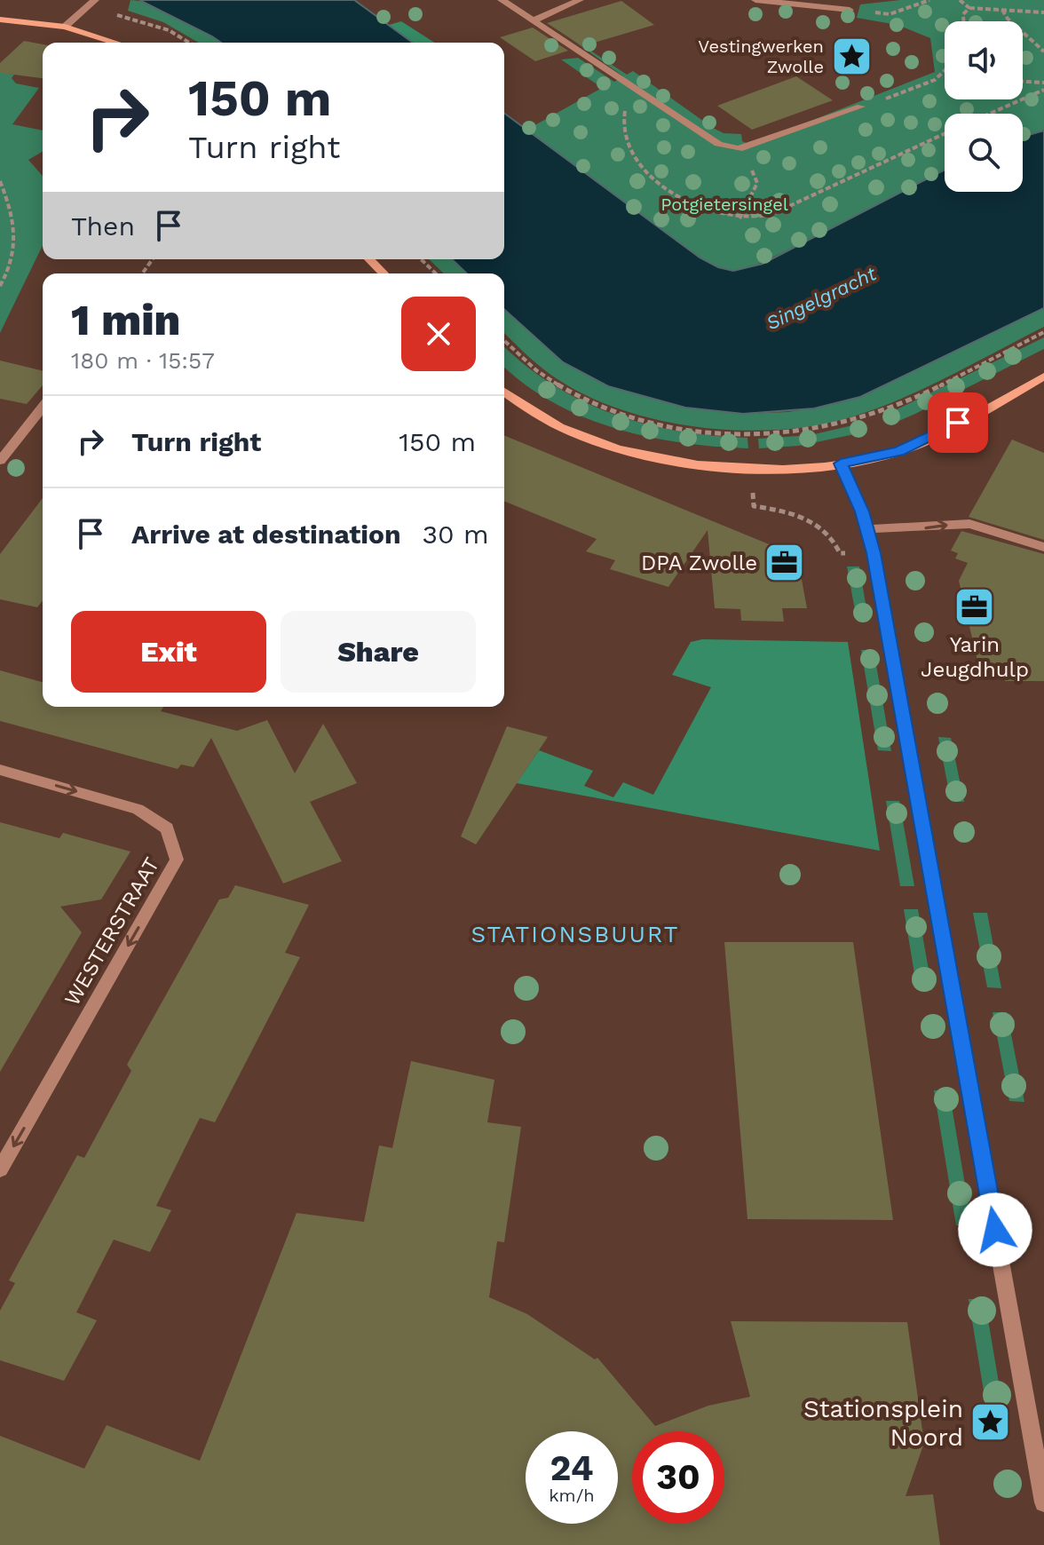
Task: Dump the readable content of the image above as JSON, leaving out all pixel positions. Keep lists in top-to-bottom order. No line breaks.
{"streets":{"street":["WESTERSTRAAT"]},"districts":["STATIONSBUURT"],"water":["Singelgracht"],"parks":["Potgietersingel"],"places":{"place":["Vestingwerken Zwolle","Stationsplein Noord"],"office":["DPA Zwolle","Yarin Jeugdhulp"]},"page":{"turn":["150 m","Turn right"],"then":"Then","heading":["1 min","180 m · 15:57"],"list":[{"name":"Turn right","value":"150 m"},{"name":"Arrive at destination","value":"30 m"}],"buttons":["Exit","Share"],"speed":"24 km/h","limit":"30"}}
